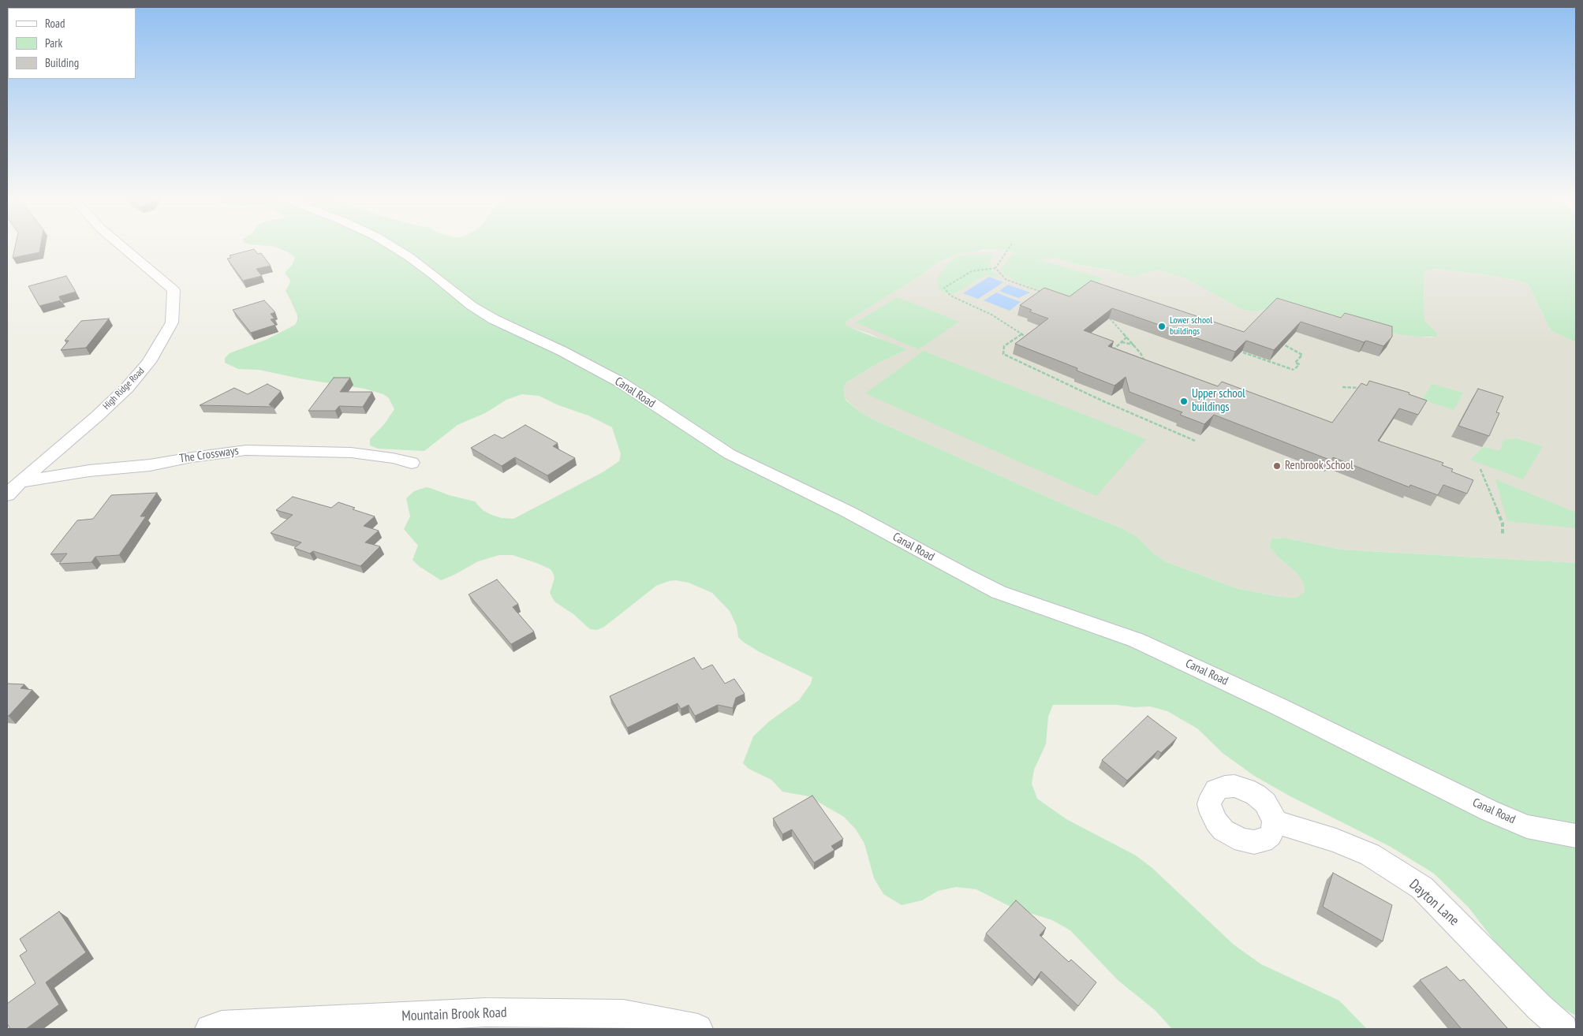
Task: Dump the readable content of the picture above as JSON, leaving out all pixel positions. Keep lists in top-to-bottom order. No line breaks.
{"streets":{"street":["High Ridge Road","Canal Road","The Crossways","Dayton Lane","Mountain Brook Road"]},"crossings":[["High Ridge Road","The Crossways"]],"places":["Lower school buildings","Upper school buildings","Renbrook School"],"legend":["Road","Park","Building"]}
